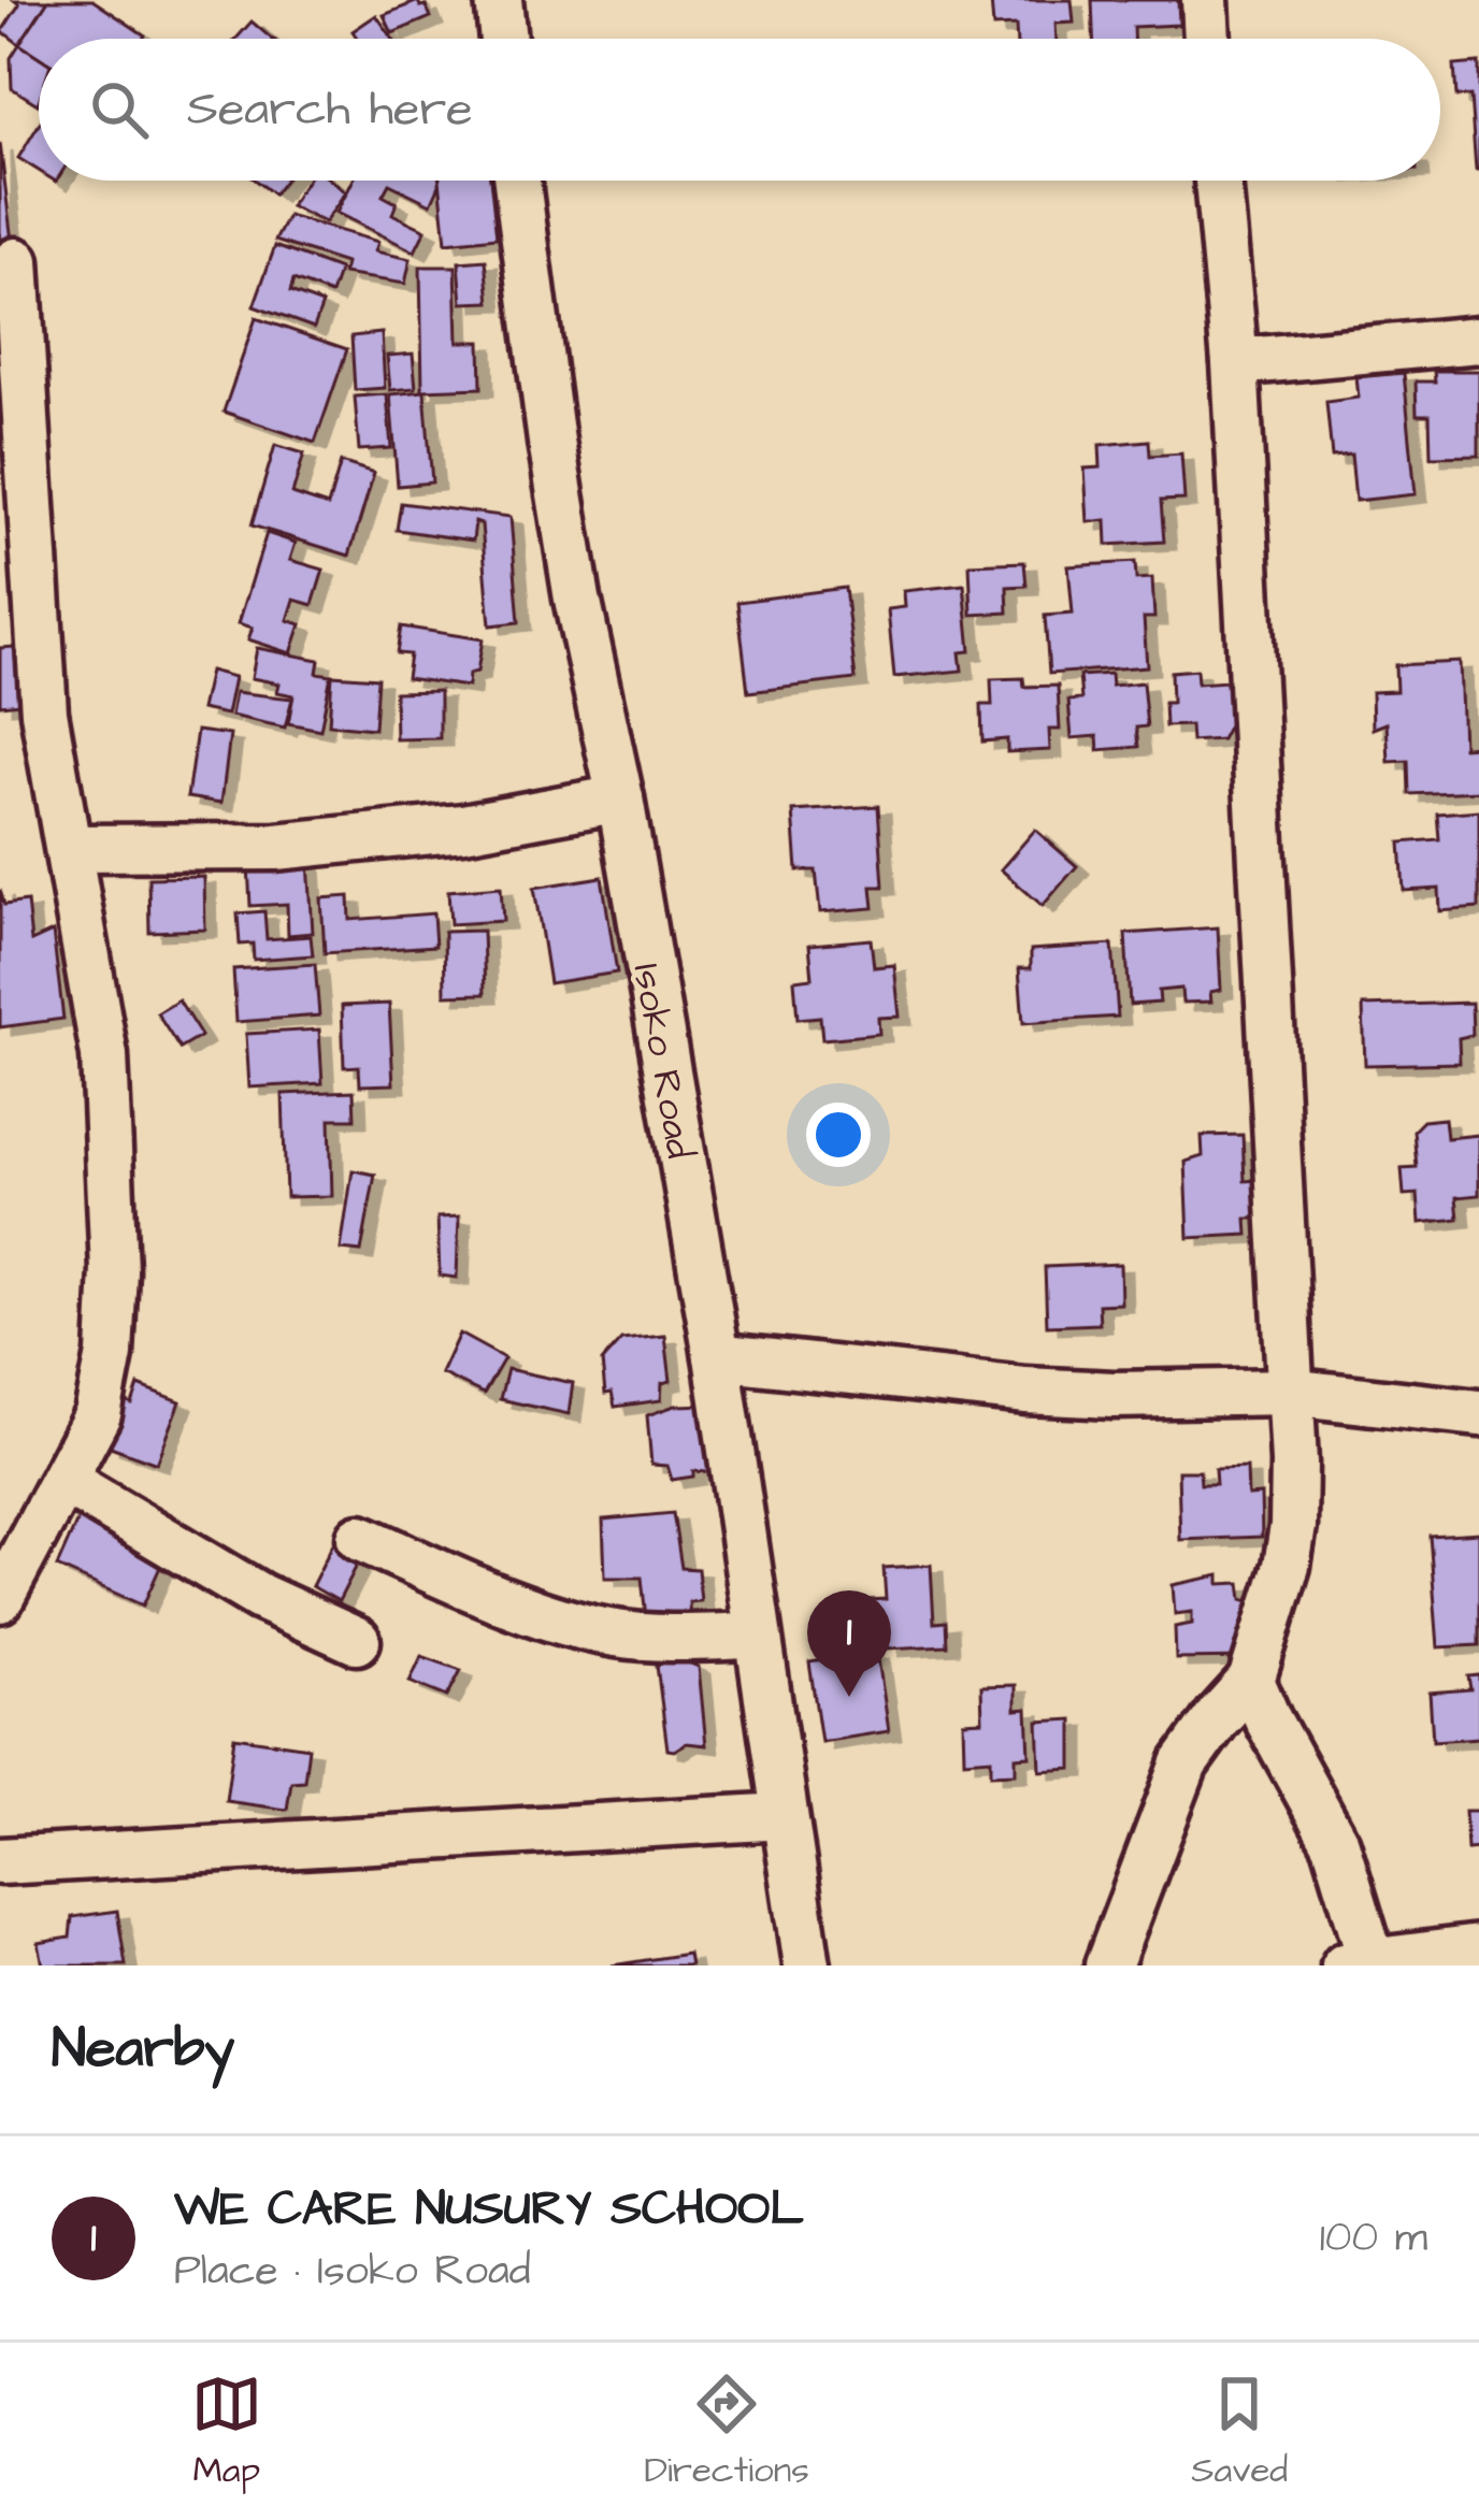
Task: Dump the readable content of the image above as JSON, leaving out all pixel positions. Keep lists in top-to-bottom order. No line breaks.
{"streets":{"street":["Isoko Road"]},"page":{"search":"Search here","pins":"1","heading":"Nearby","list":[{"mark":"1","name":"WE CARE NUSURY SCHOOL","note":"Place · Isoko Road","value":"100 m"}],"nav":["Map","Directions","Saved"]}}
